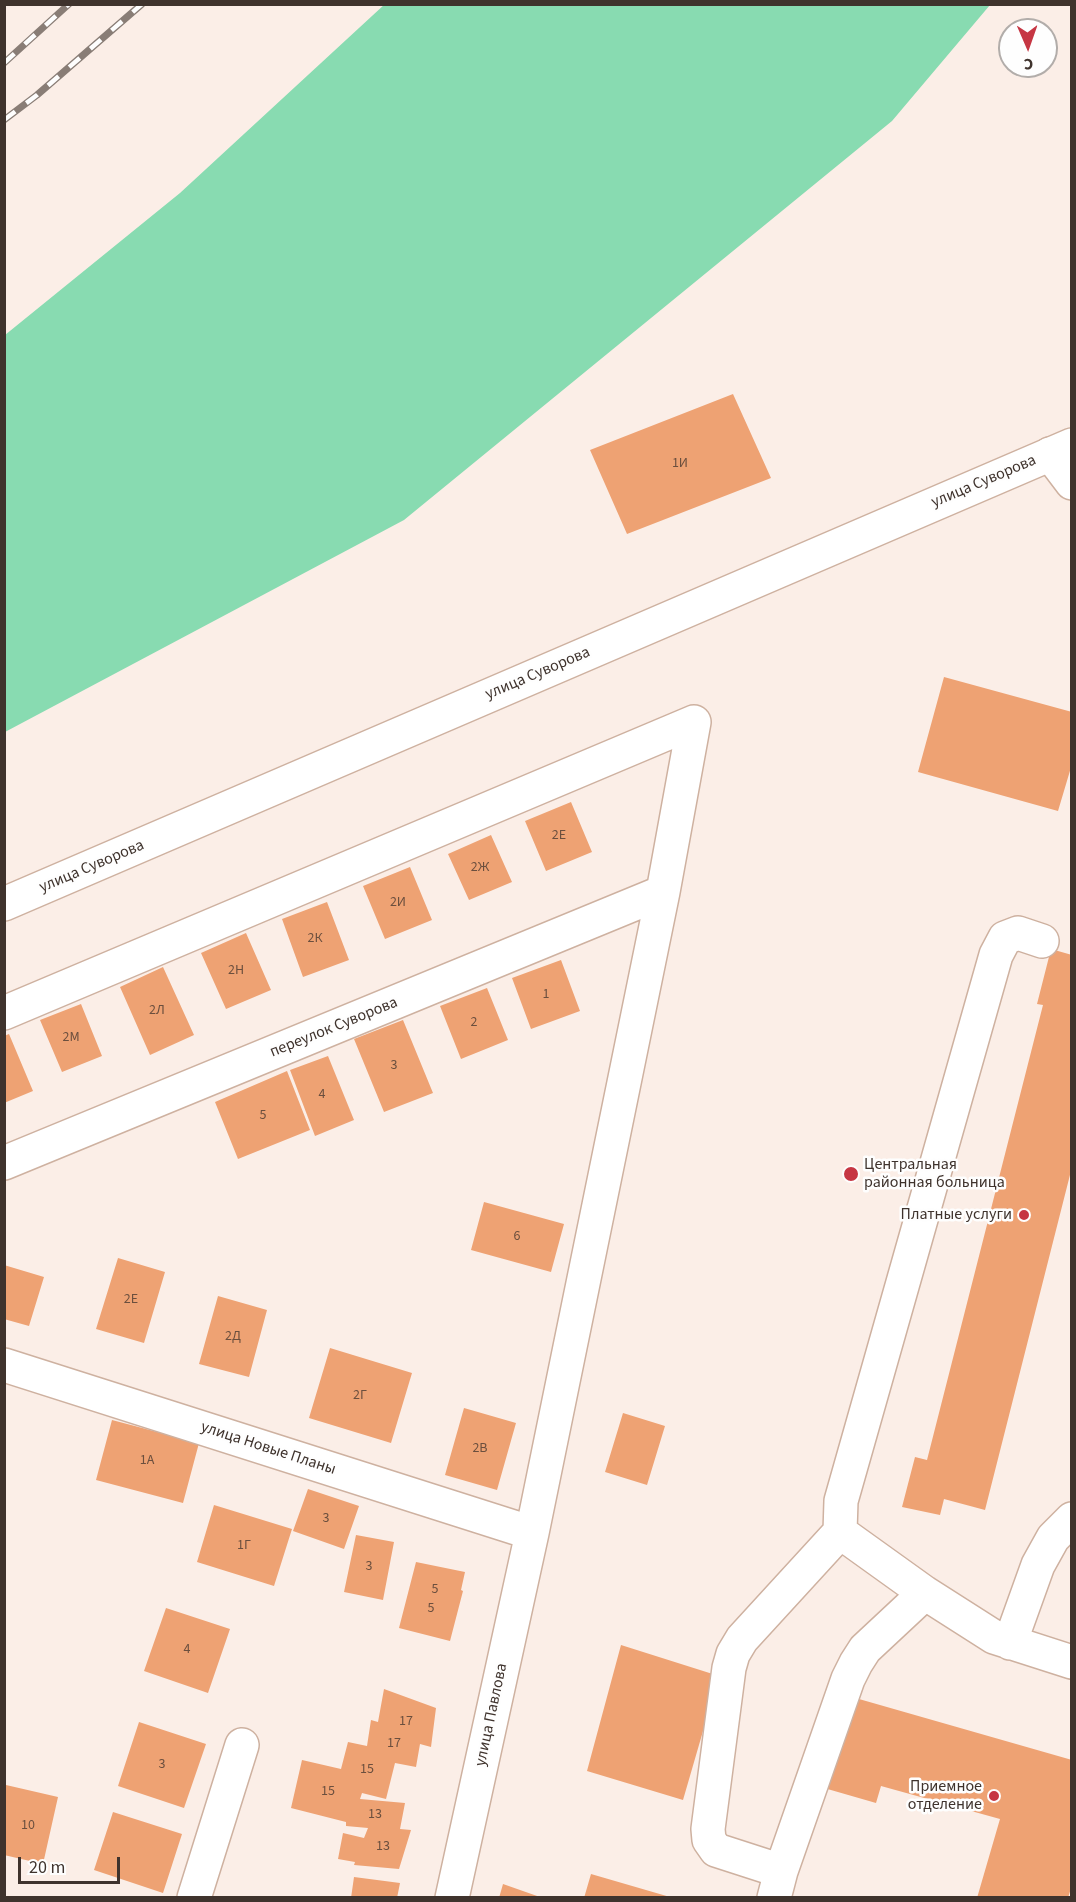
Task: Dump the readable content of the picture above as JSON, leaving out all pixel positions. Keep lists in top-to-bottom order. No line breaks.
{"streets":{"street":["улица Суворова","переулок Суворова","улица Новые Планы","улица Павлова"]},"crossings":[["переулок Суворова","улица Павлова"],["улица Новые Планы","улица Павлова"]],"places":["Центральная районная больница","Платные услуги","Приемное отделение"],"house_numbers":["1И","2Е","2Ж","2И","2К","2Н","1","2Л","2","2М","3","4","5","6","2Е","2Д","2Г","2В","1А","3","1Г","3","5","5","4","17","17","3","15","15","13","10","13"],"scale_bar":"20 m","north":"bottom"}
